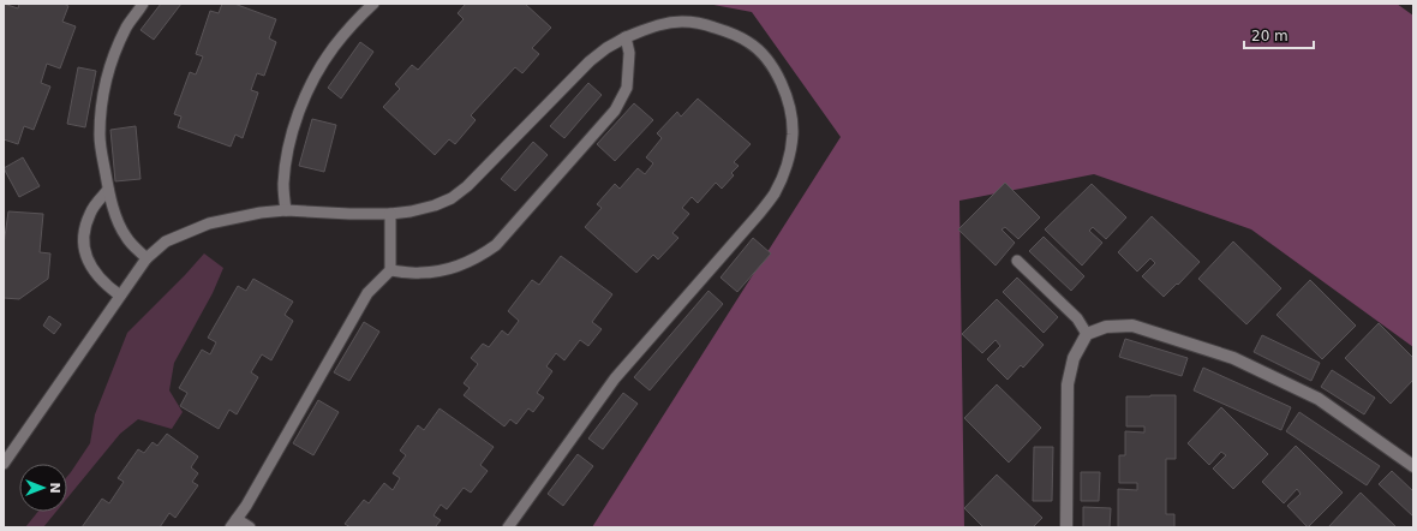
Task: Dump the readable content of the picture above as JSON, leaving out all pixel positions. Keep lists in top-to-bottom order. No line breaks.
{"scale_bar":"20 m","north":"right"}
